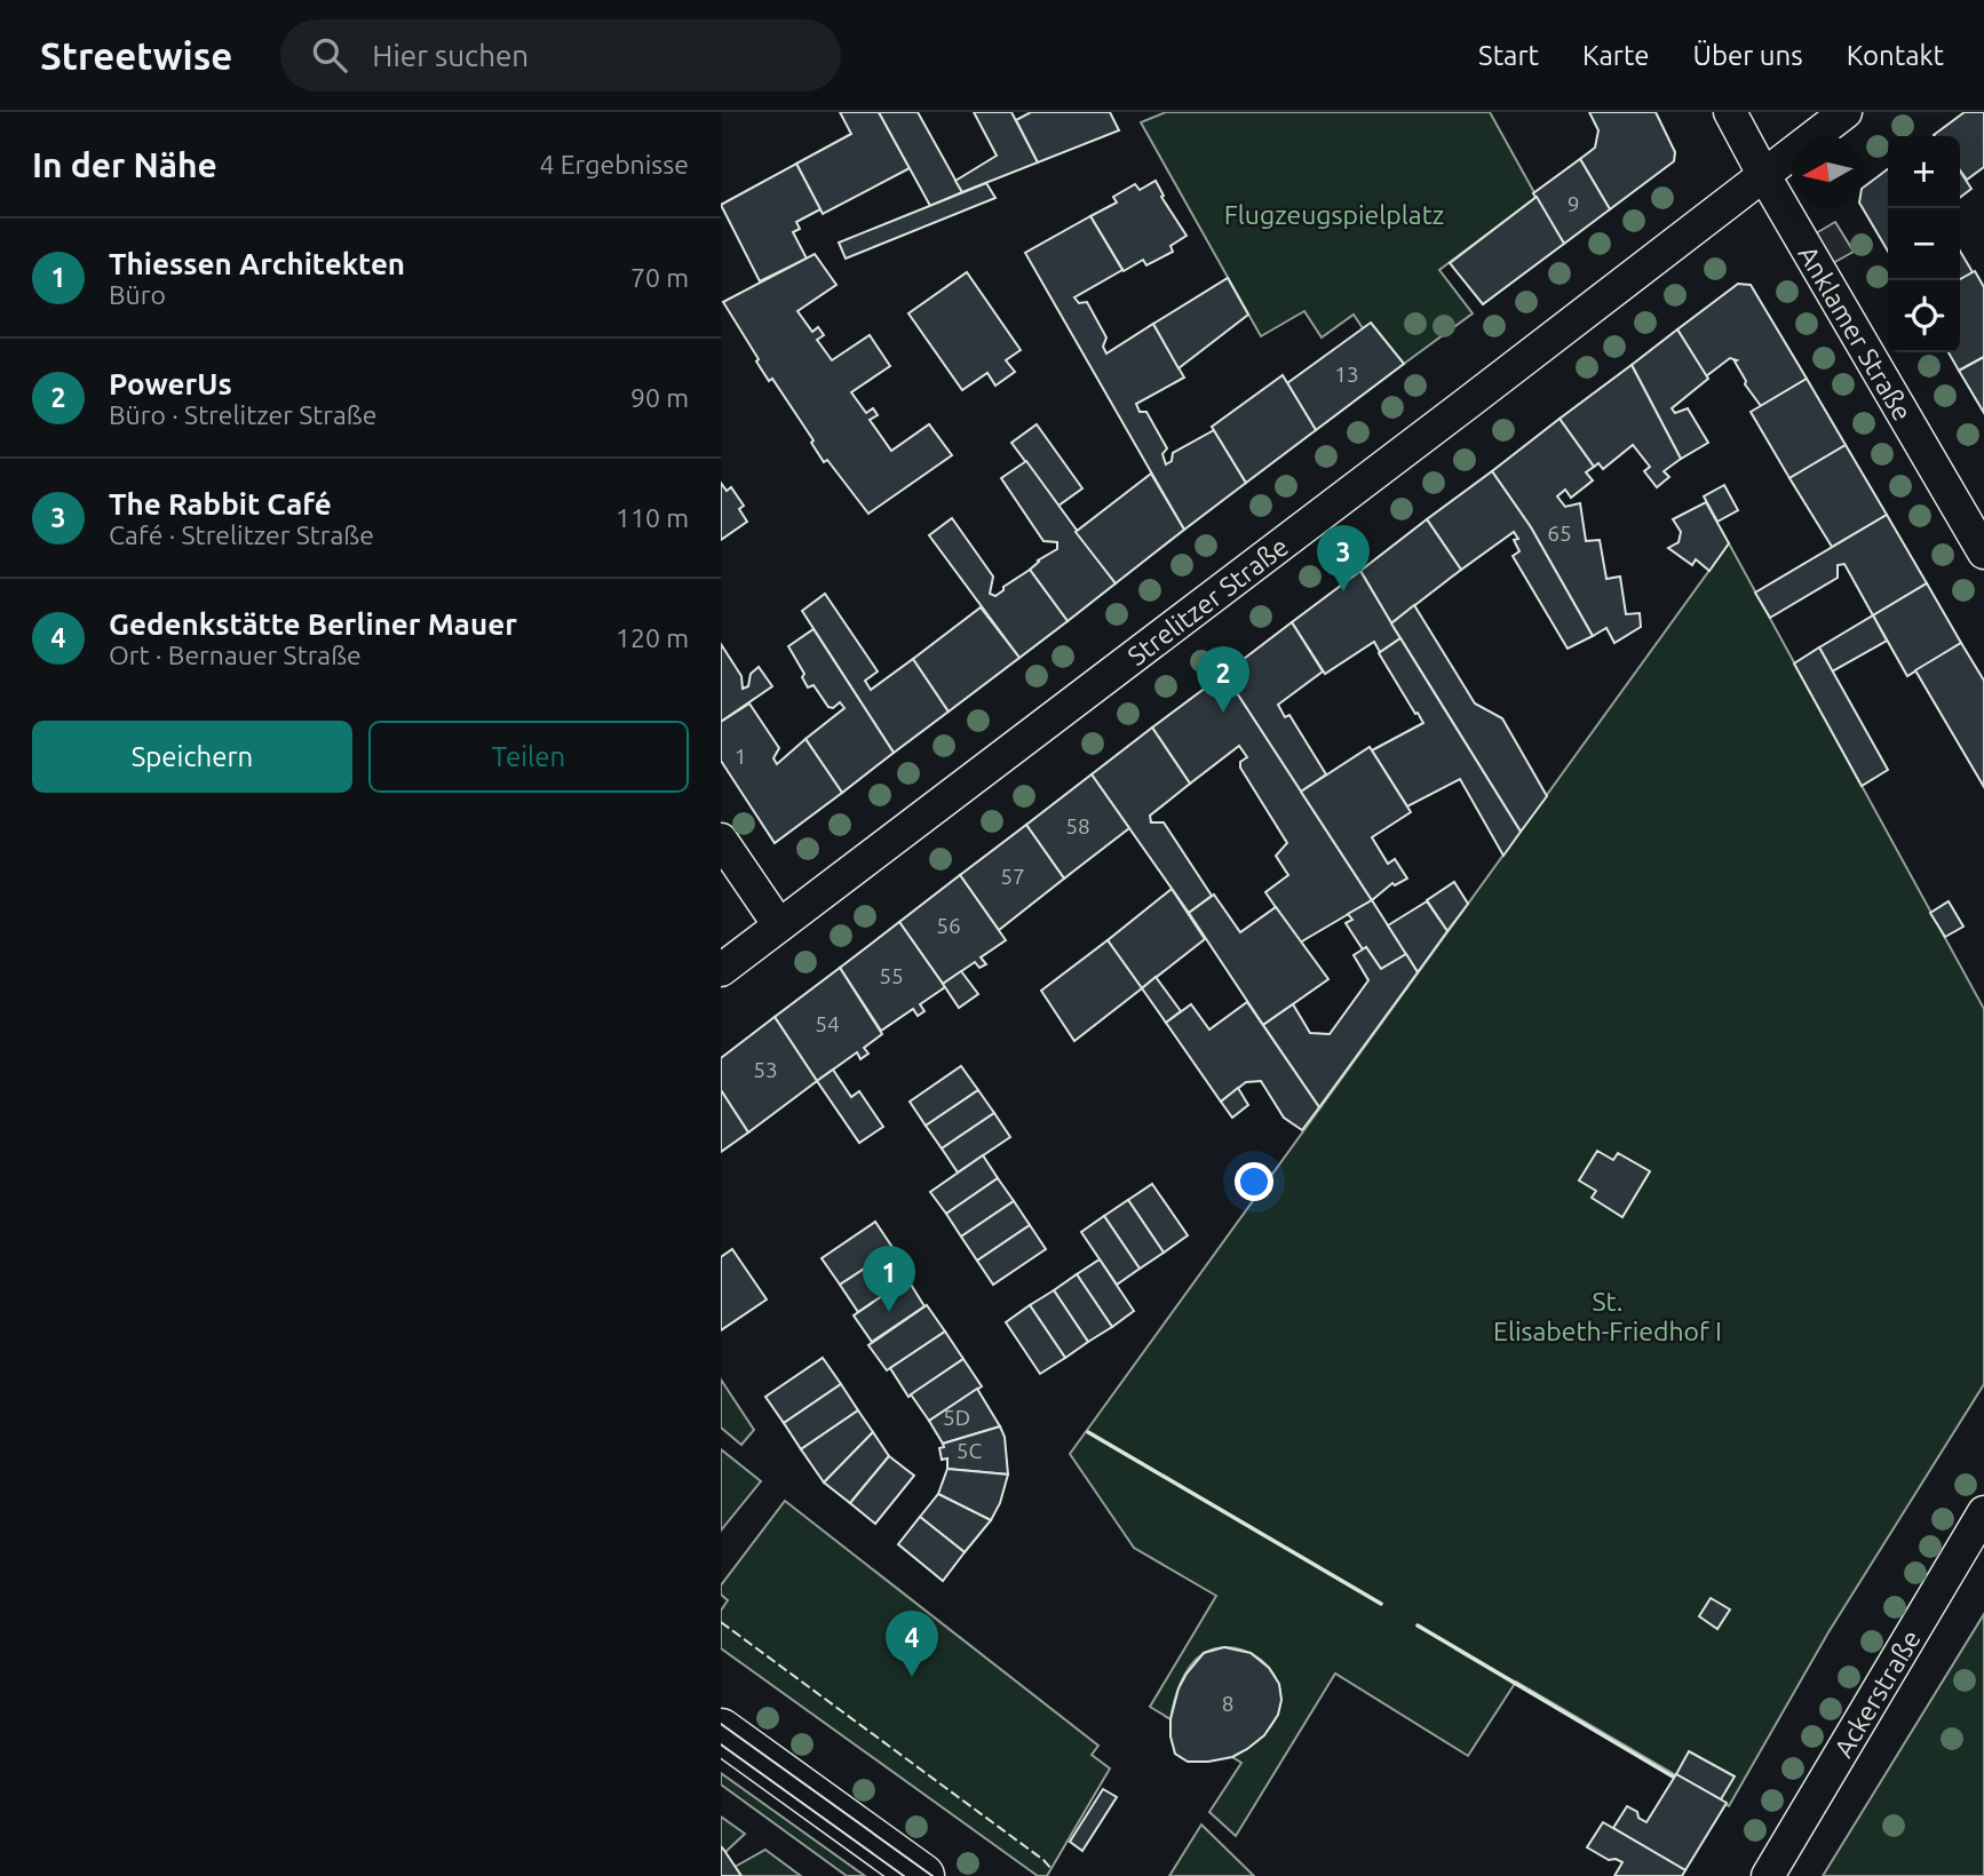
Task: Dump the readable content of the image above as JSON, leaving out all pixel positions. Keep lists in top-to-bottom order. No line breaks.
{"streets":{"street":["Anklamer Straße","Strelitzer Straße","Ackerstraße"]},"crossings":[["Anklamer Straße","Strelitzer Straße"]],"parks":["Flugzeugspielplatz","St. Elisabeth-Friedhof I"],"house_numbers":["9","13","65","1","58","57","56","55","54","53","5D","5C","8"],"north":"left","page":{"header":"Streetwise","search":"Hier suchen","nav":["Start","Karte","Über uns","Kontakt"],"heading":["In der Nähe","4 Ergebnisse"],"map_buttons":["+","−"],"list":[{"mark":"1","name":"Thiessen Architekten","note":"Büro","value":"70 m"},{"mark":"2","name":"PowerUs","note":"Büro · Strelitzer Straße","value":"90 m"},{"mark":"3","name":"The Rabbit Café","note":"Café · Strelitzer Straße","value":"110 m"},{"mark":"4","name":"Gedenkstätte Berliner Mauer","note":"Ort · Bernauer Straße","value":"120 m"}],"pins":["3","2","1","4"],"buttons":["Speichern","Teilen"]}}
